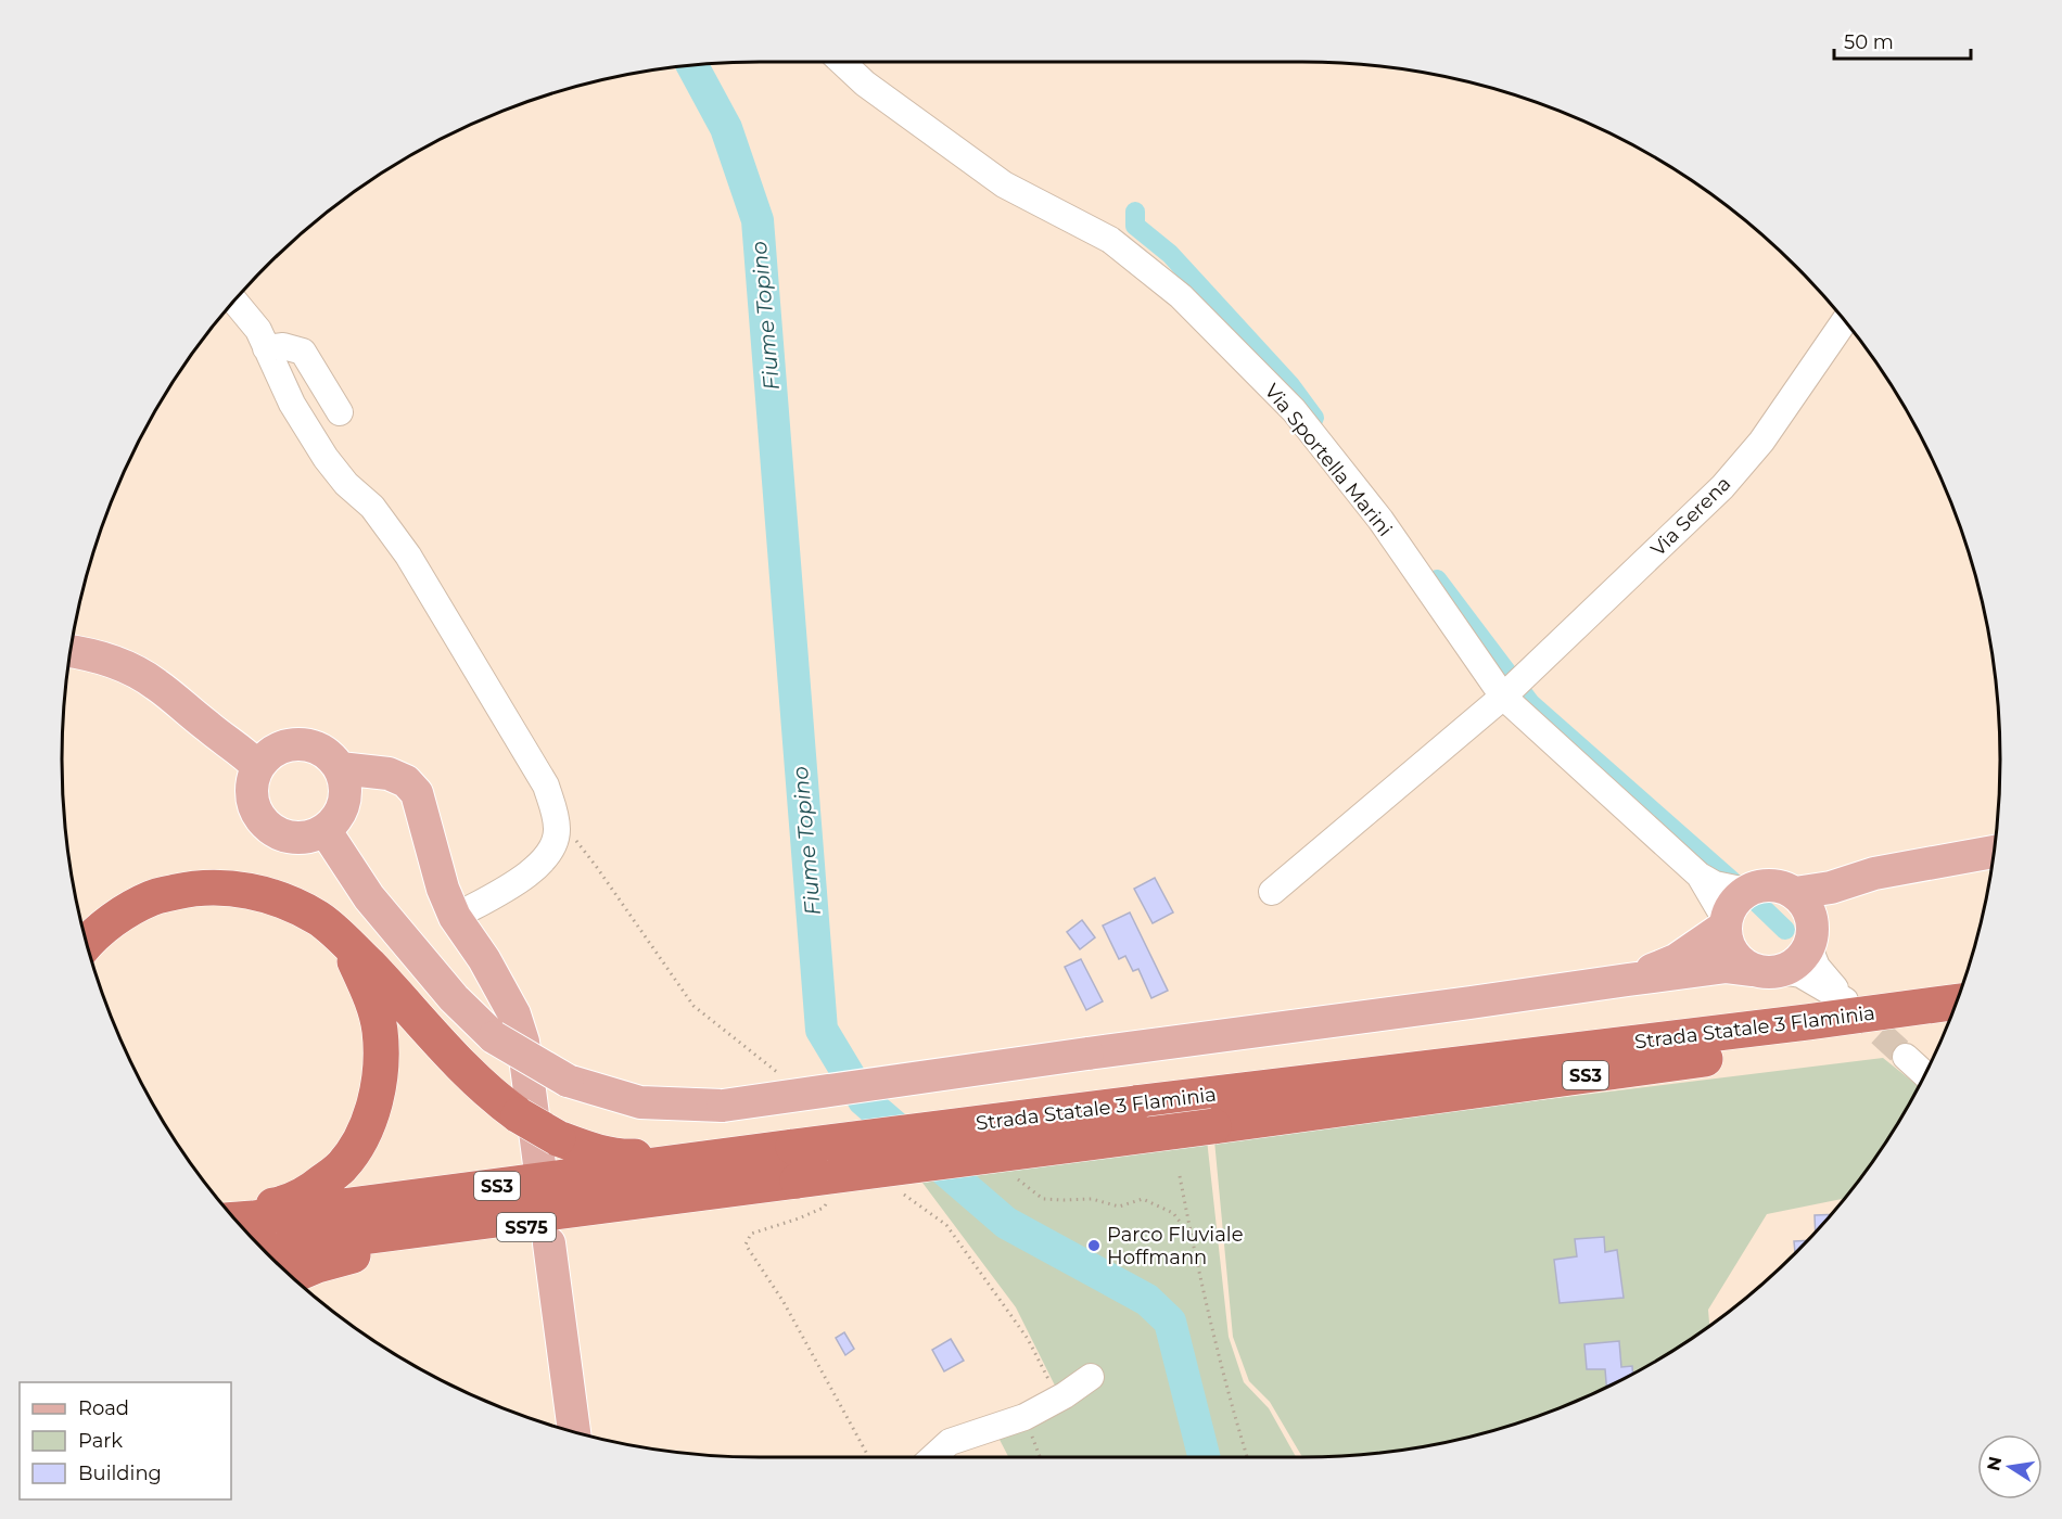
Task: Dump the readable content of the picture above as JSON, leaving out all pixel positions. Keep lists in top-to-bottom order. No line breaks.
{"streets":{"highway":["Strada Statale 3 Flaminia","SS3","SS75"],"main road":["Via Sportella Marini"],"street":["Via Serena"]},"crossings":[["Via Sportella Marini","Via Serena"],["Strada Statale 3 Flaminia","SS75"]],"water":["Fiume Topino"],"places":["Parco Fluviale Hoffmann"],"legend":["Road","Park","Building"],"scale_bar":"50 m","north":"left"}
